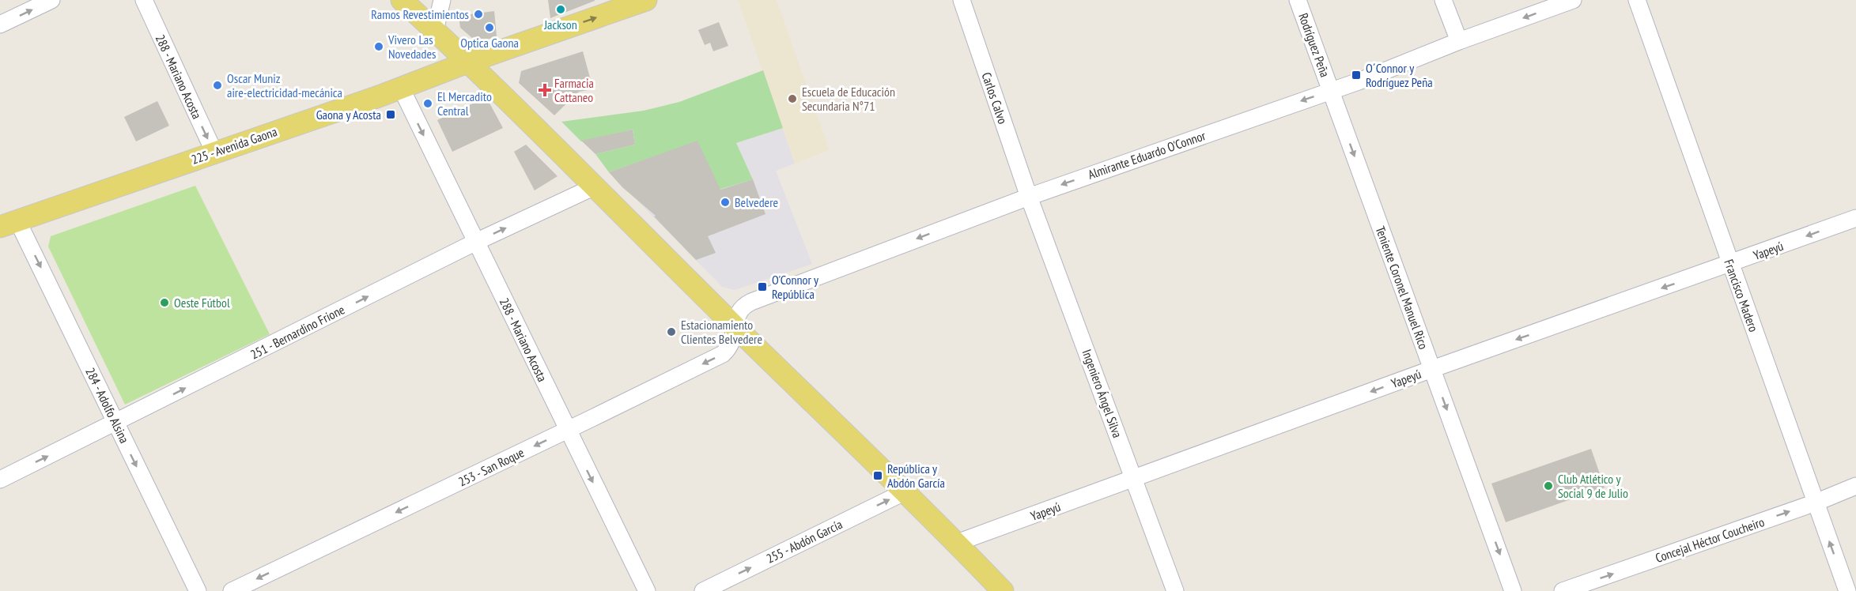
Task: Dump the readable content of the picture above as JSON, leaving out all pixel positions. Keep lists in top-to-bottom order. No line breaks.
{"streets":{"main road":["225 - Avenida Gaona"],"street":["Rodríguez Peña","288 - Mariano Acosta","Carlos Calvo","Almirante Eduardo O'Connor","Yapeyú","Teniente Coronel Manuel Rico","Francisco Madero","251 - Bernardino Frione","Ingeniero Ángel Silva","284 - Adolfo Alsina","253 - San Roque","Concejal Héctor Coucheiro","255 - Abdón García"]},"crossings":[["Rodríguez Peña","Almirante Eduardo O'Connor"],["Rodríguez Peña","Teniente Coronel Manuel Rico"],["288 - Mariano Acosta","225 - Avenida Gaona"],["288 - Mariano Acosta","251 - Bernardino Frione"],["288 - Mariano Acosta","253 - San Roque"],["Carlos Calvo","Almirante Eduardo O'Connor"],["Carlos Calvo","Ingeniero Ángel Silva"],["225 - Avenida Gaona","284 - Adolfo Alsina"],["Almirante Eduardo O'Connor","Teniente Coronel Manuel Rico"],["Almirante Eduardo O'Connor","Ingeniero Ángel Silva"],["Almirante Eduardo O'Connor","253 - San Roque"],["Yapeyú","Teniente Coronel Manuel Rico"],["Yapeyú","Francisco Madero"],["Yapeyú","Ingeniero Ángel Silva"],["Francisco Madero","Concejal Héctor Coucheiro"],["251 - Bernardino Frione","284 - Adolfo Alsina"]],"one_way":["288 - Mariano Acosta","Almirante Eduardo O'Connor","Yapeyú","Teniente Coronel Manuel Rico","251 - Bernardino Frione","284 - Adolfo Alsina","253 - San Roque","Concejal Héctor Coucheiro","255 - Abdón García"],"places":{"other":["Jackson","Ramos Revestimientos","Optica Gaona","Vivero Las Novedades","Oscar Muniz aire-electricidad-mecánica","Escuela de Educación Secundaria N°71","El Mercadito Central","Belvedere","Oeste Fútbol","Estacionamiento Clientes Belvedere","Club Atlético y Social 9 de Julio"],"transit":["O´Connor y Rodríguez Peña","Gaona y Acosta","O'Connor y República","República y Abdón García"],"health":["Farmacia Cattaneo"]}}
